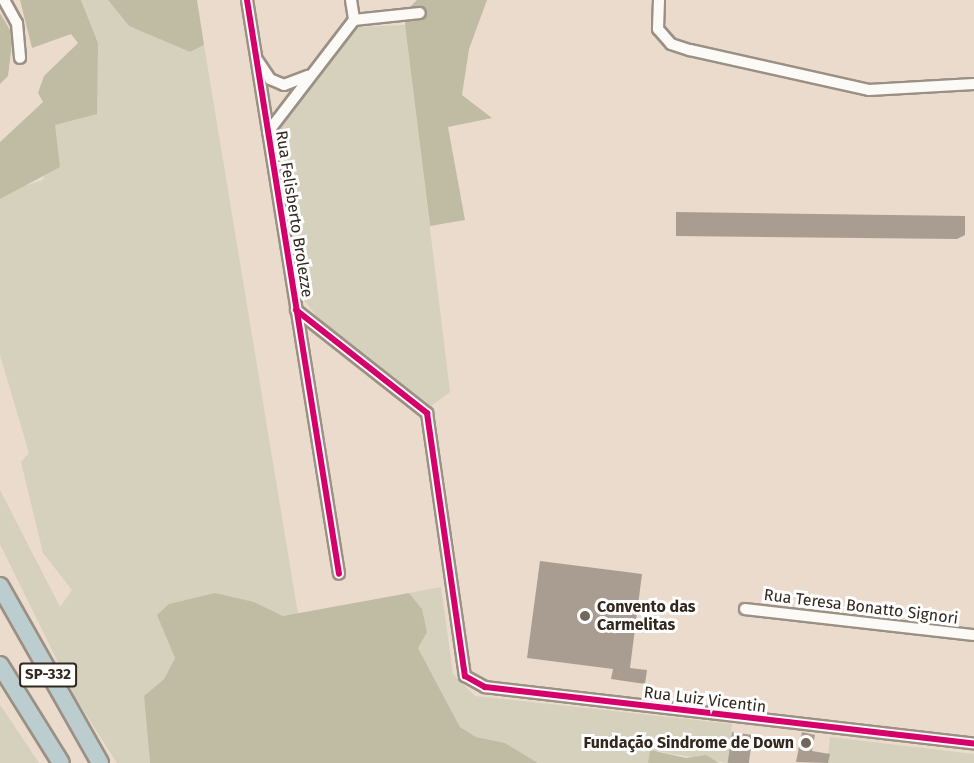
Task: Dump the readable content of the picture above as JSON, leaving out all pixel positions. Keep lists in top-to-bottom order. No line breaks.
{"streets":{"highway":["SP-332"],"street":["Rua Felisberto Brolezze","Rua Teresa Bonatto Signori","Rua Luiz Vicentin"]},"crossings":[["Rua Felisberto Brolezze","Rua Luiz Vicentin"]],"places":["Convento das Carmelitas","Fundação Sindrome de Down"]}
